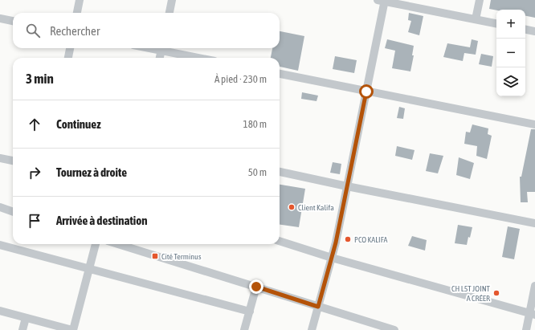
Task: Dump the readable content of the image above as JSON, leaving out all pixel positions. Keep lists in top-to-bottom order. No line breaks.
{"places":{"other":["Client Kalifa","PCO KALIFA","CH L5T JOINT A CRÉER"],"transit":["Cité Terminus"]},"page":{"map_buttons":["+","−"],"search":"Rechercher","heading":["3 min","À pied · 230 m"],"list":[["Continuez","180 m"],["Tournez à droite","50 m"],"Arrivée à destination"]}}
